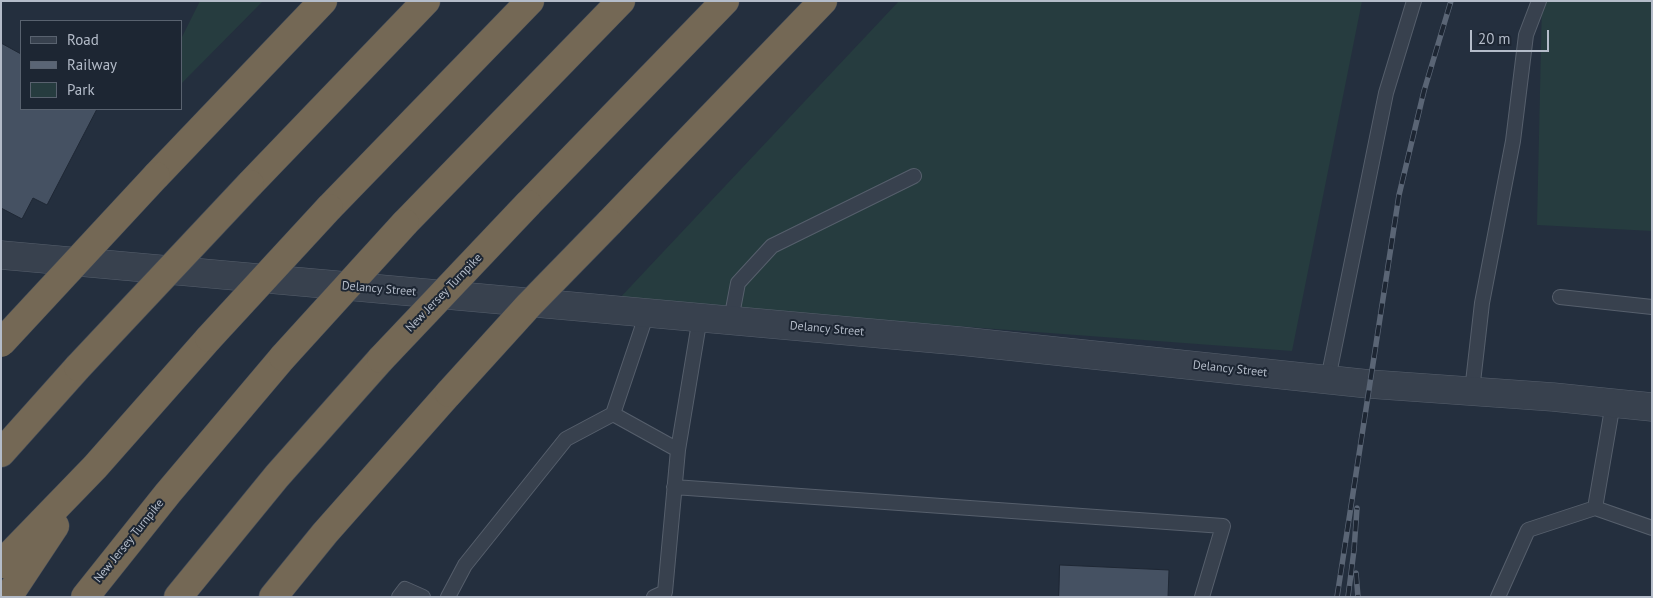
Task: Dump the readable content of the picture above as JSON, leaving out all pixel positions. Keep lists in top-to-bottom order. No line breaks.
{"streets":{"highway":["New Jersey Turnpike"],"street":["Delancy Street"]},"legend":["Road","Railway","Park"],"scale_bar":"20 m"}
